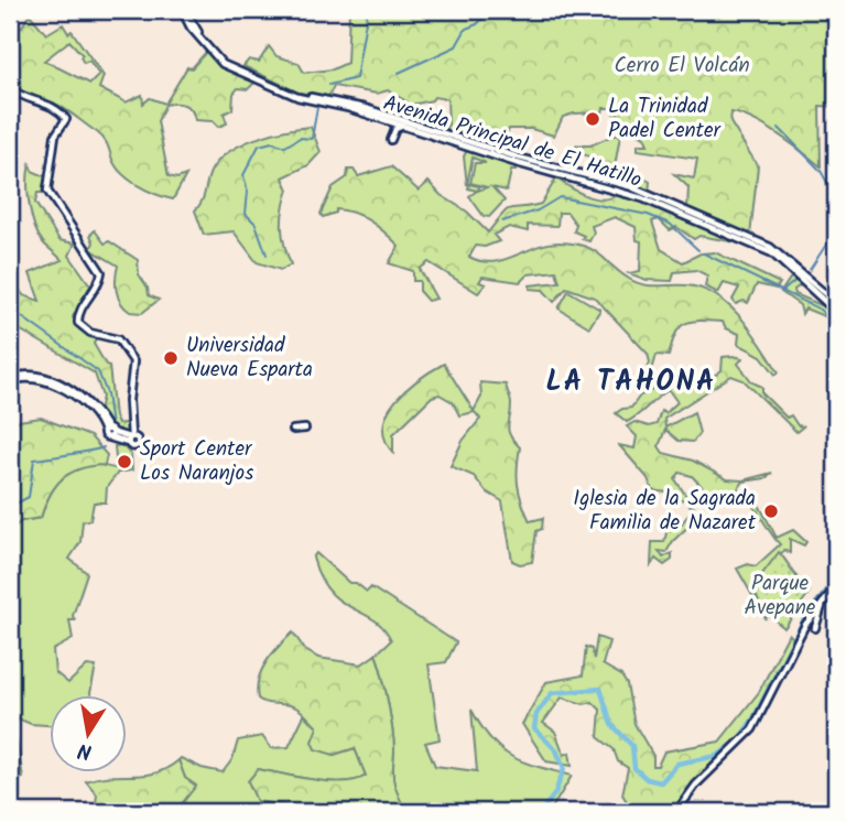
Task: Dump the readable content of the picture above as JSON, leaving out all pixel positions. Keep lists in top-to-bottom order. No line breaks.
{"streets":{"main road":["Avenida Principal de El Hatillo"]},"districts":["LA TAHONA"],"parks":["Cerro El Volcán","Parque Avepane"],"places":["La Trinidad Padel Center","Universidad Nueva Esparta","Sport Center Los Naranjos","Iglesia de la Sagrada Familia de Nazaret"],"north":"bottom"}
